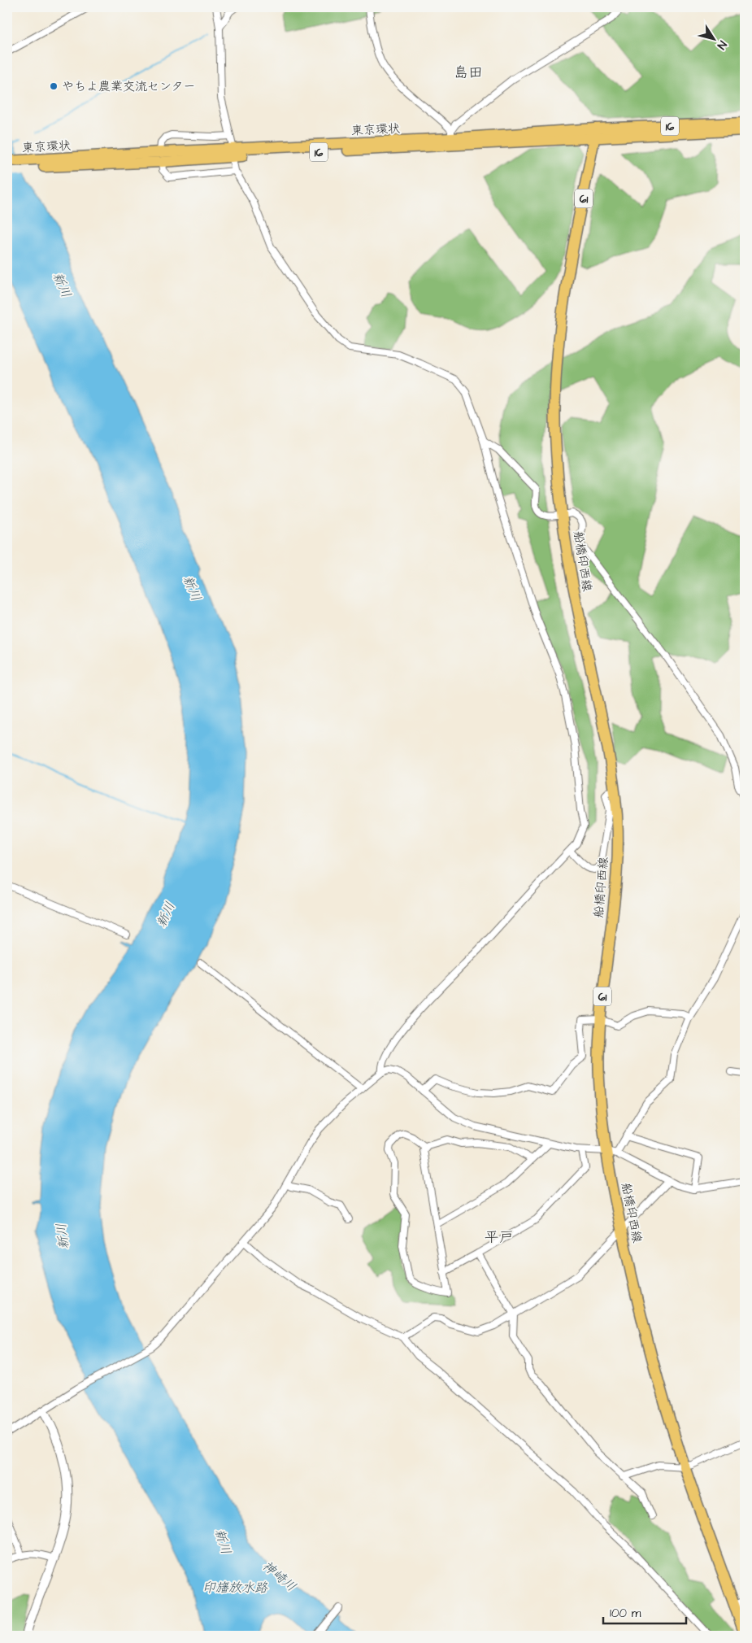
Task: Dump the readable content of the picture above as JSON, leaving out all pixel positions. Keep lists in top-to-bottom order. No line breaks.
{"streets":{"main road":["16","東京環状","61","船橋印西線"]},"crossings":[["東京環状","船橋印西線"]],"districts":["島田","平戸"],"water":["新川","神崎川","印旛放水路"],"places":["やちよ農業交流センター"],"scale_bar":"100 m","north":"bottom right"}
